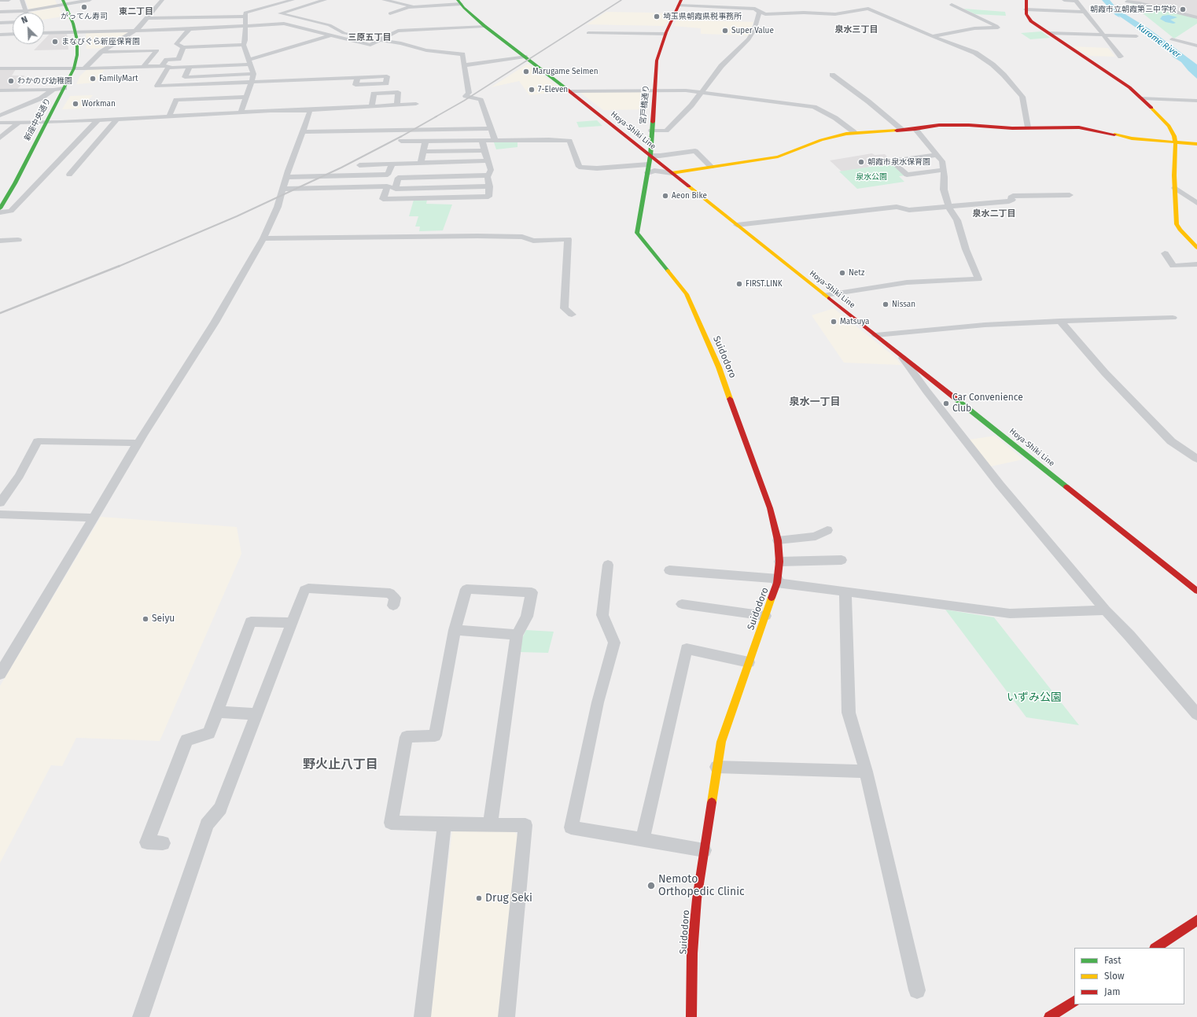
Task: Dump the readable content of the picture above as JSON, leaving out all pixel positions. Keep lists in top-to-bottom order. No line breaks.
{"streets":{"street":["宮戸橋通り","新座中央通り","Hoya-Shiki Line","Suidodoro"]},"crossings":[["宮戸橋通り","Hoya-Shiki Line"],["宮戸橋通り","Suidodoro"]],"districts":["東二丁目","泉水三丁目","三原五丁目","泉水二丁目","泉水一丁目","野火止八丁目"],"water":["Kurome River"],"parks":["泉水公園","いずみ公園"],"places":["がってん寿司","朝霞市立朝霞第三中学校","埼玉県朝霞県税事務所","Super Value","まなびぐら新座保育園","Marugame Seimen","FamilyMart","わかのび幼稚園","7-Eleven","Workman","朝霞市泉水保育園","Aeon Bike","Netz","FIRST.LINK","Nissan","Matsuya","Car Convenience Club","Seiyu","Nemoto Orthopedic Clinic","Drug Seki"],"legend":["Fast","Slow","Jam"],"north":"top left"}
